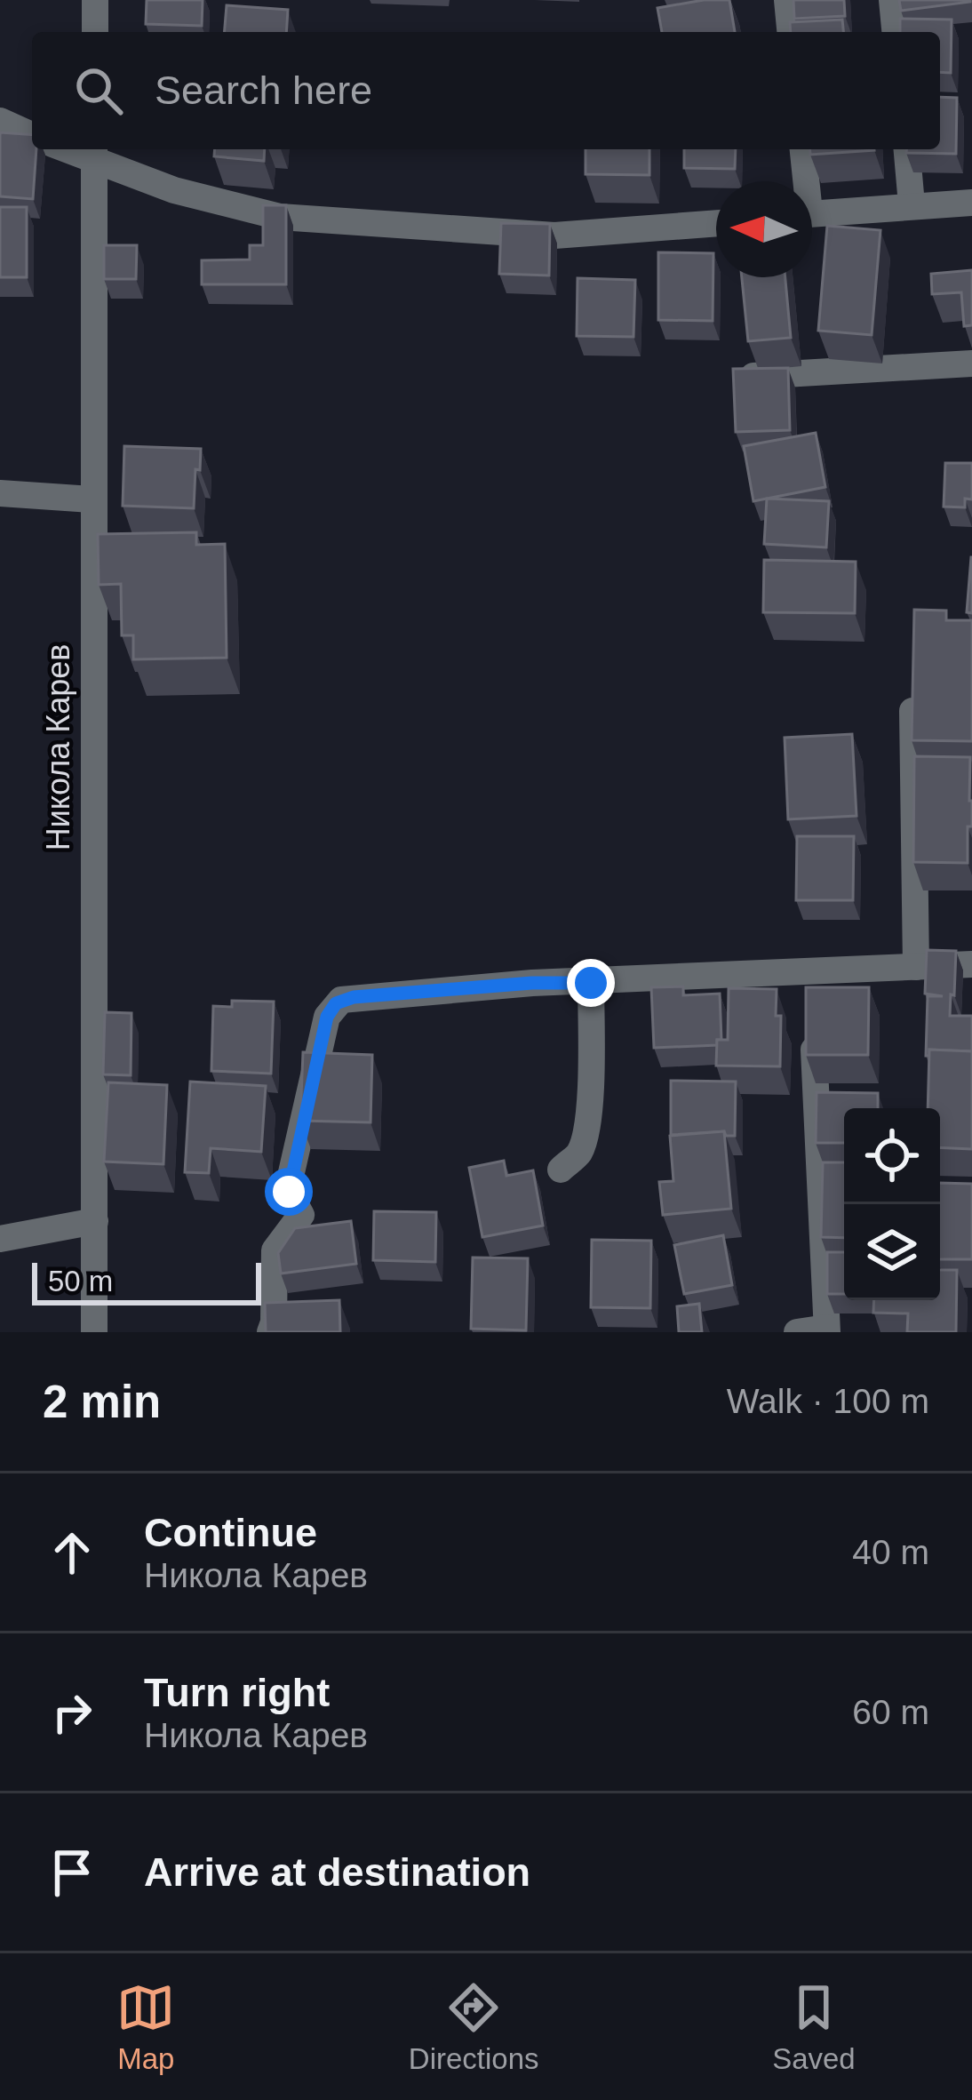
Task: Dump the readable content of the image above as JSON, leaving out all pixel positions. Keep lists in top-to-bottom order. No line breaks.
{"streets":{"street":["Никола Карев"]},"scale_bar":"50 m","north":"left","page":{"search":"Search here","scale":"50 m","heading":["2 min","Walk · 100 m"],"list":[["Continue","Никола Карев","40 m"],["Turn right","Никола Карев","60 m"],"Arrive at destination"],"nav":["Map","Directions","Saved"]}}
